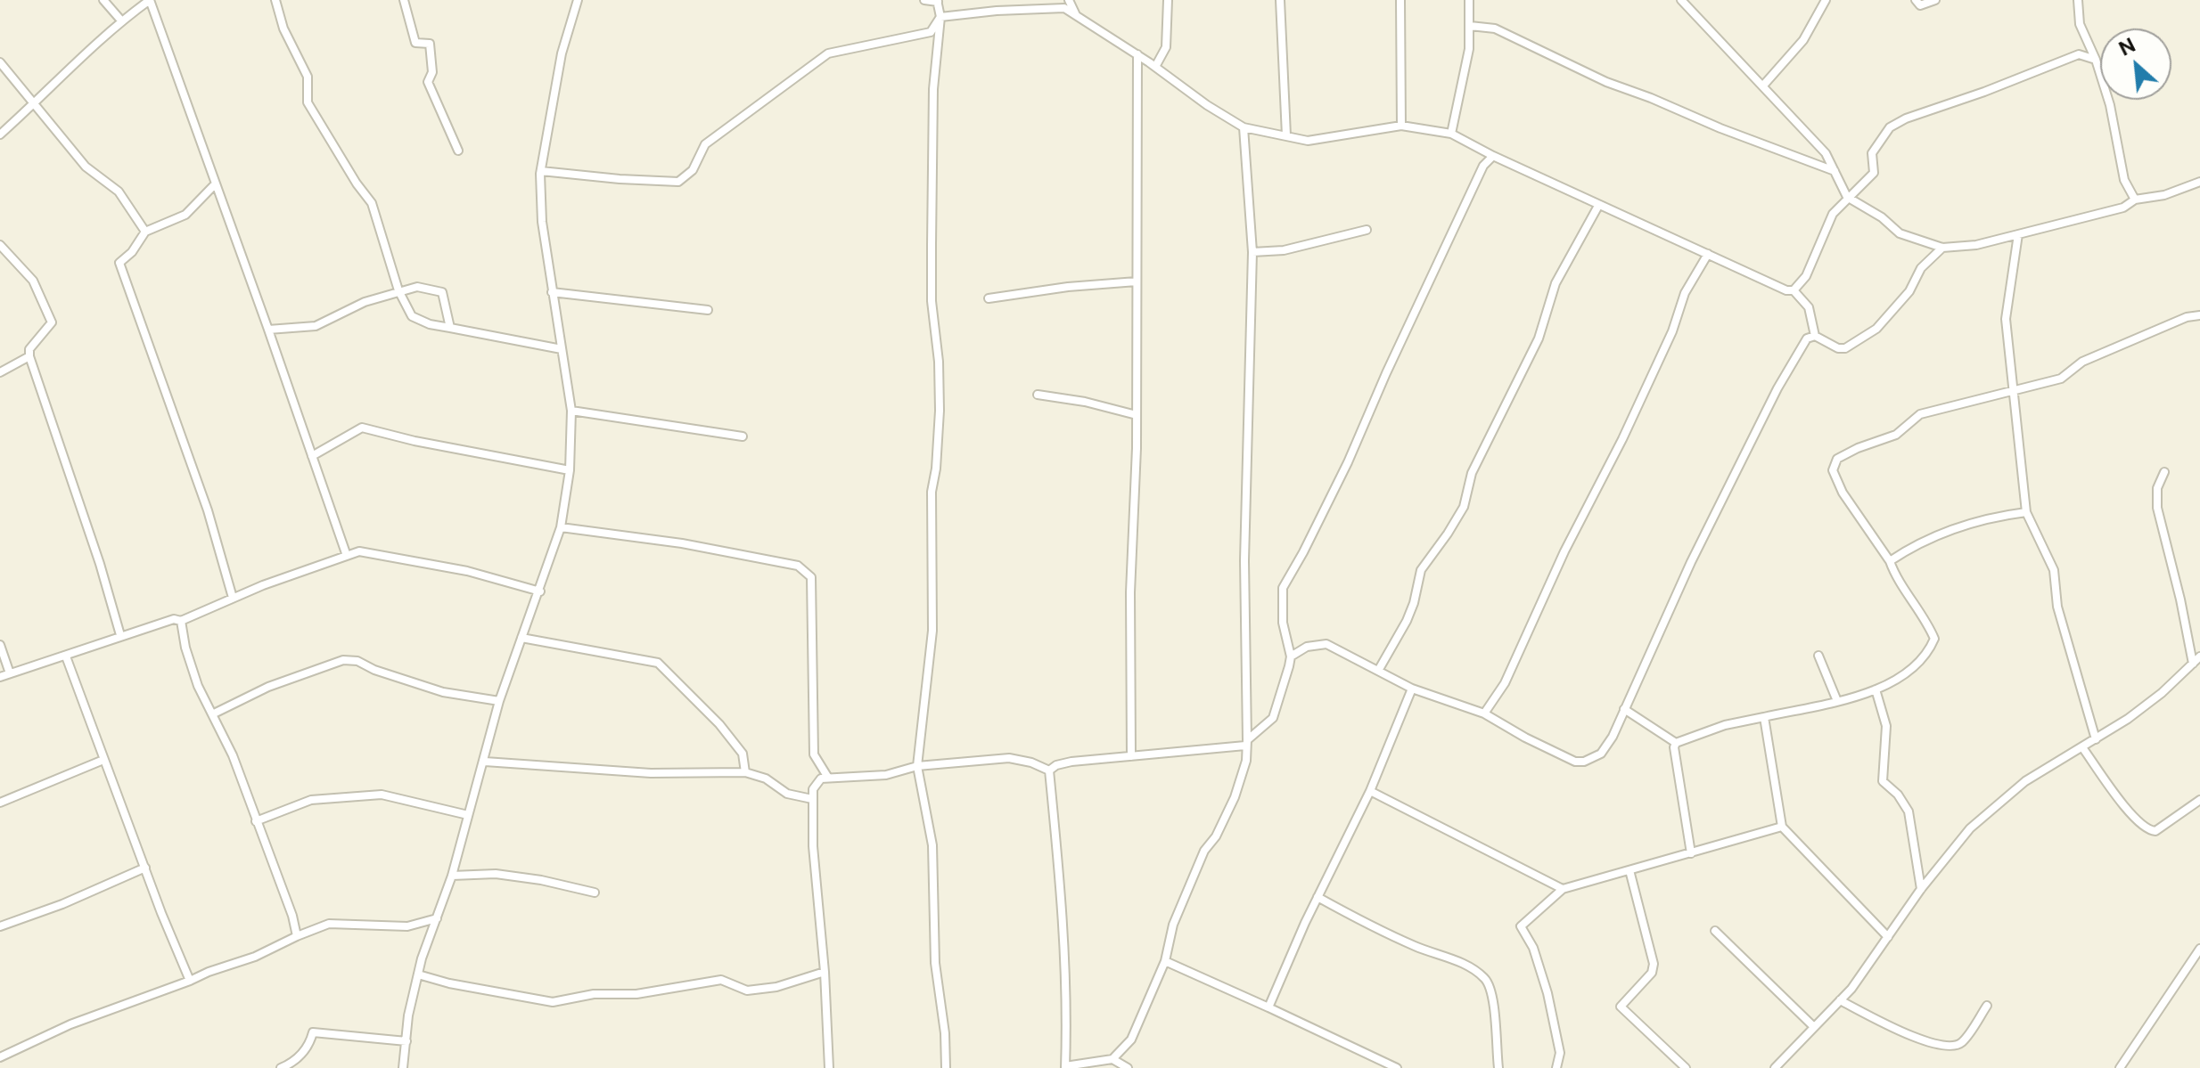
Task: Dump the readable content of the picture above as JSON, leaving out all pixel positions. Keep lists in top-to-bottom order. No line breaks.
{"north":"top left"}
